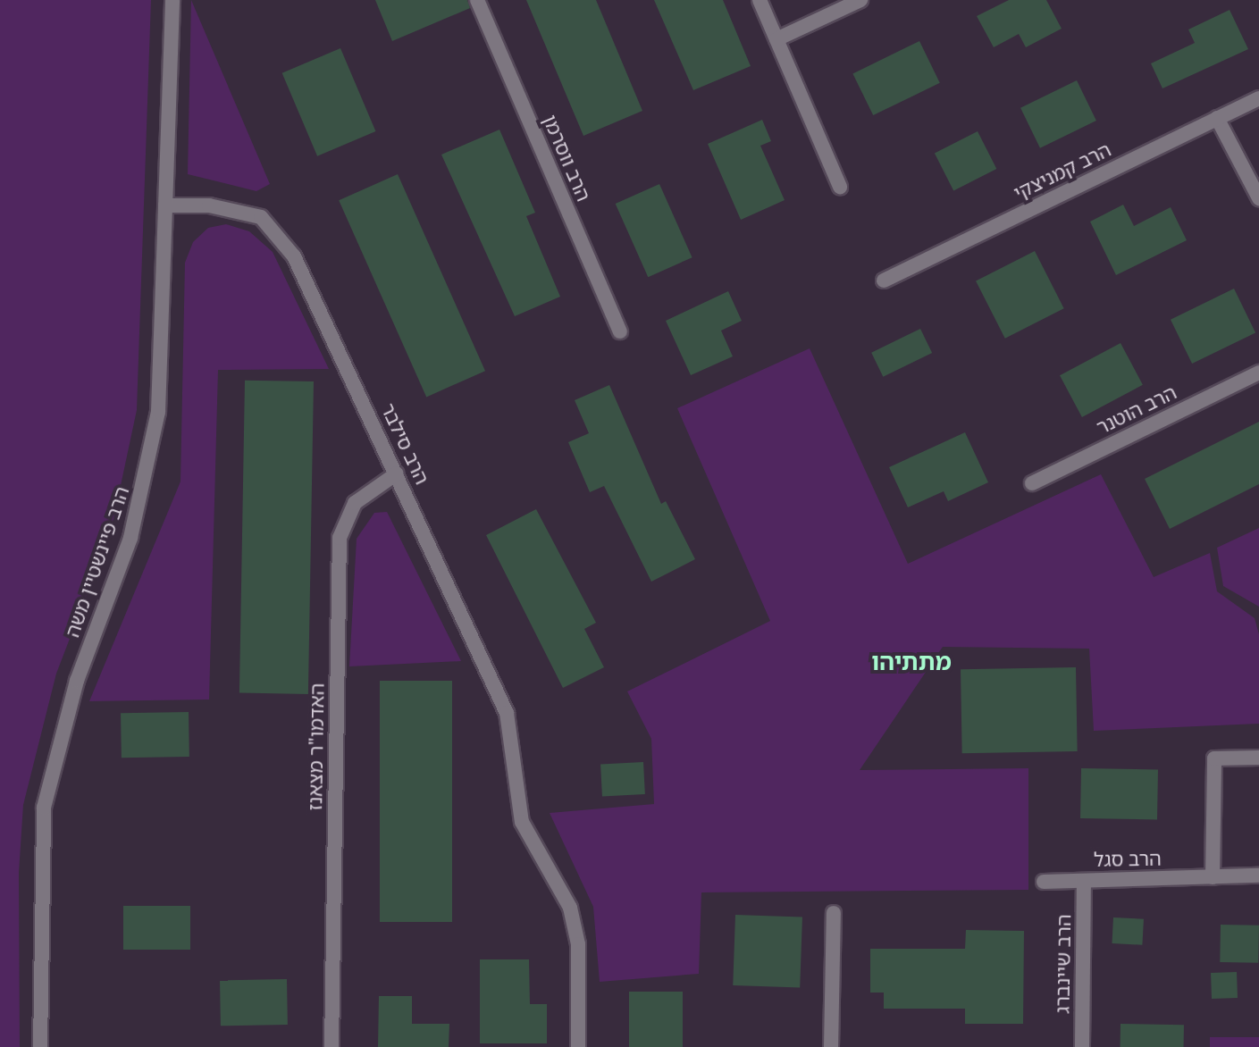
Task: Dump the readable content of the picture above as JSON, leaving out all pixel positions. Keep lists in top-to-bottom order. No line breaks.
{"streets":{"street":["הרב ווסרמן","הרב קמניצקי","הרב הוטנר","הרב סילבר","הרב פיינשטיין משה","האדמו\"ר מצאנז","הרב סגל","הרב שיינברג"]},"crossings":[["הרב סילבר","הרב פיינשטיין משה"],["הרב סילבר","האדמו\"ר מצאנז"],["הרב סגל","הרב שיינברג"]],"districts":["מתתיהו"]}
